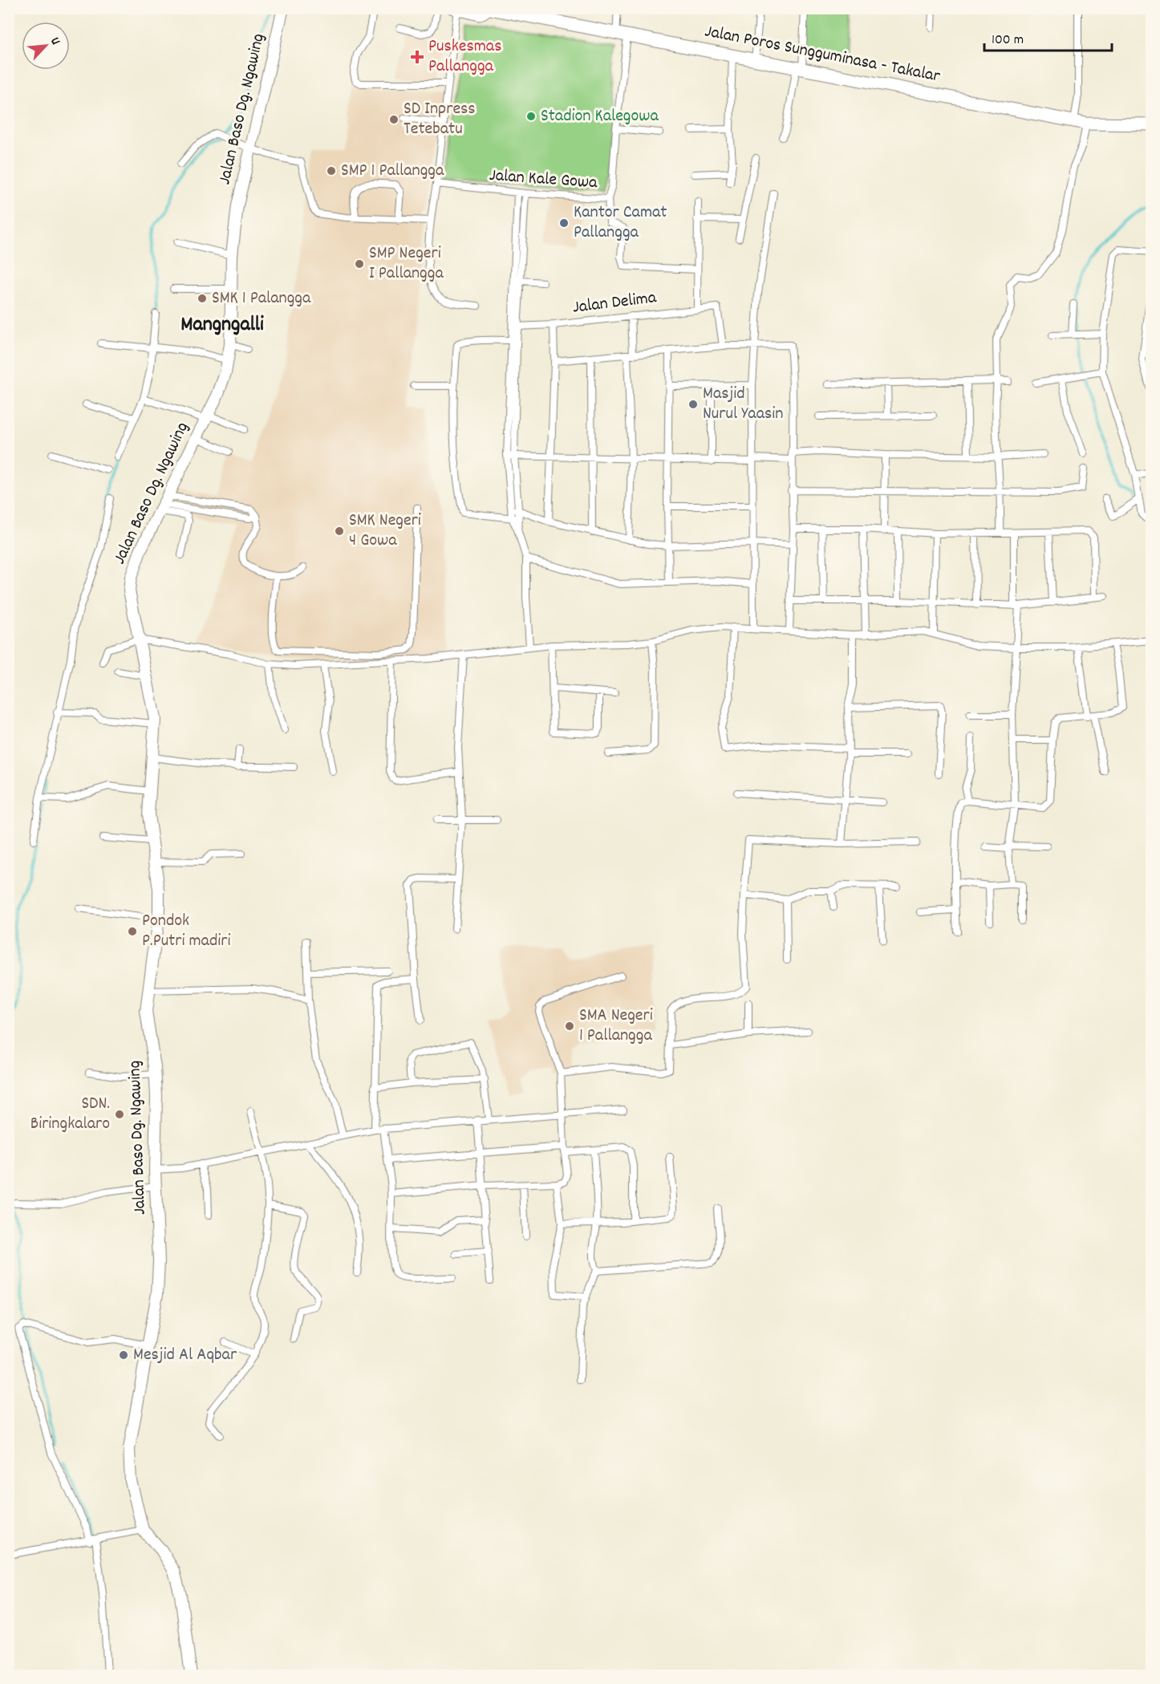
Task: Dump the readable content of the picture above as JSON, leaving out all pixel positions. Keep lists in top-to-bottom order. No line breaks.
{"streets":{"highway":["Jalan Poros Sungguminasa - Takalar"],"main road":["Jalan Baso Dg. Ngawing"],"street":["Jalan Kale Gowa","Jalan Delima"]},"crossings":[["Jalan Poros Sungguminasa - Takalar","Jalan Kale Gowa"]],"districts":["Mangngalli"],"places":{"health":["Puskesmas Pallangga"],"other":["Stadion Kalegowa","SD Inpress Tetebatu","SMP 1 Pallangga","Kantor Camat Pallangga","SMP Negeri I Pallangga","SMK 1 Palangga","Masjid Nurul Yaasin","SMK Negeri 4 Gowa","Pondok P.Putri madiri","SMA Negeri 1 Pallangga","SDN. Biringkalaro","Mesjid Al Aqbar"]},"scale_bar":"100 m","north":"top right"}
